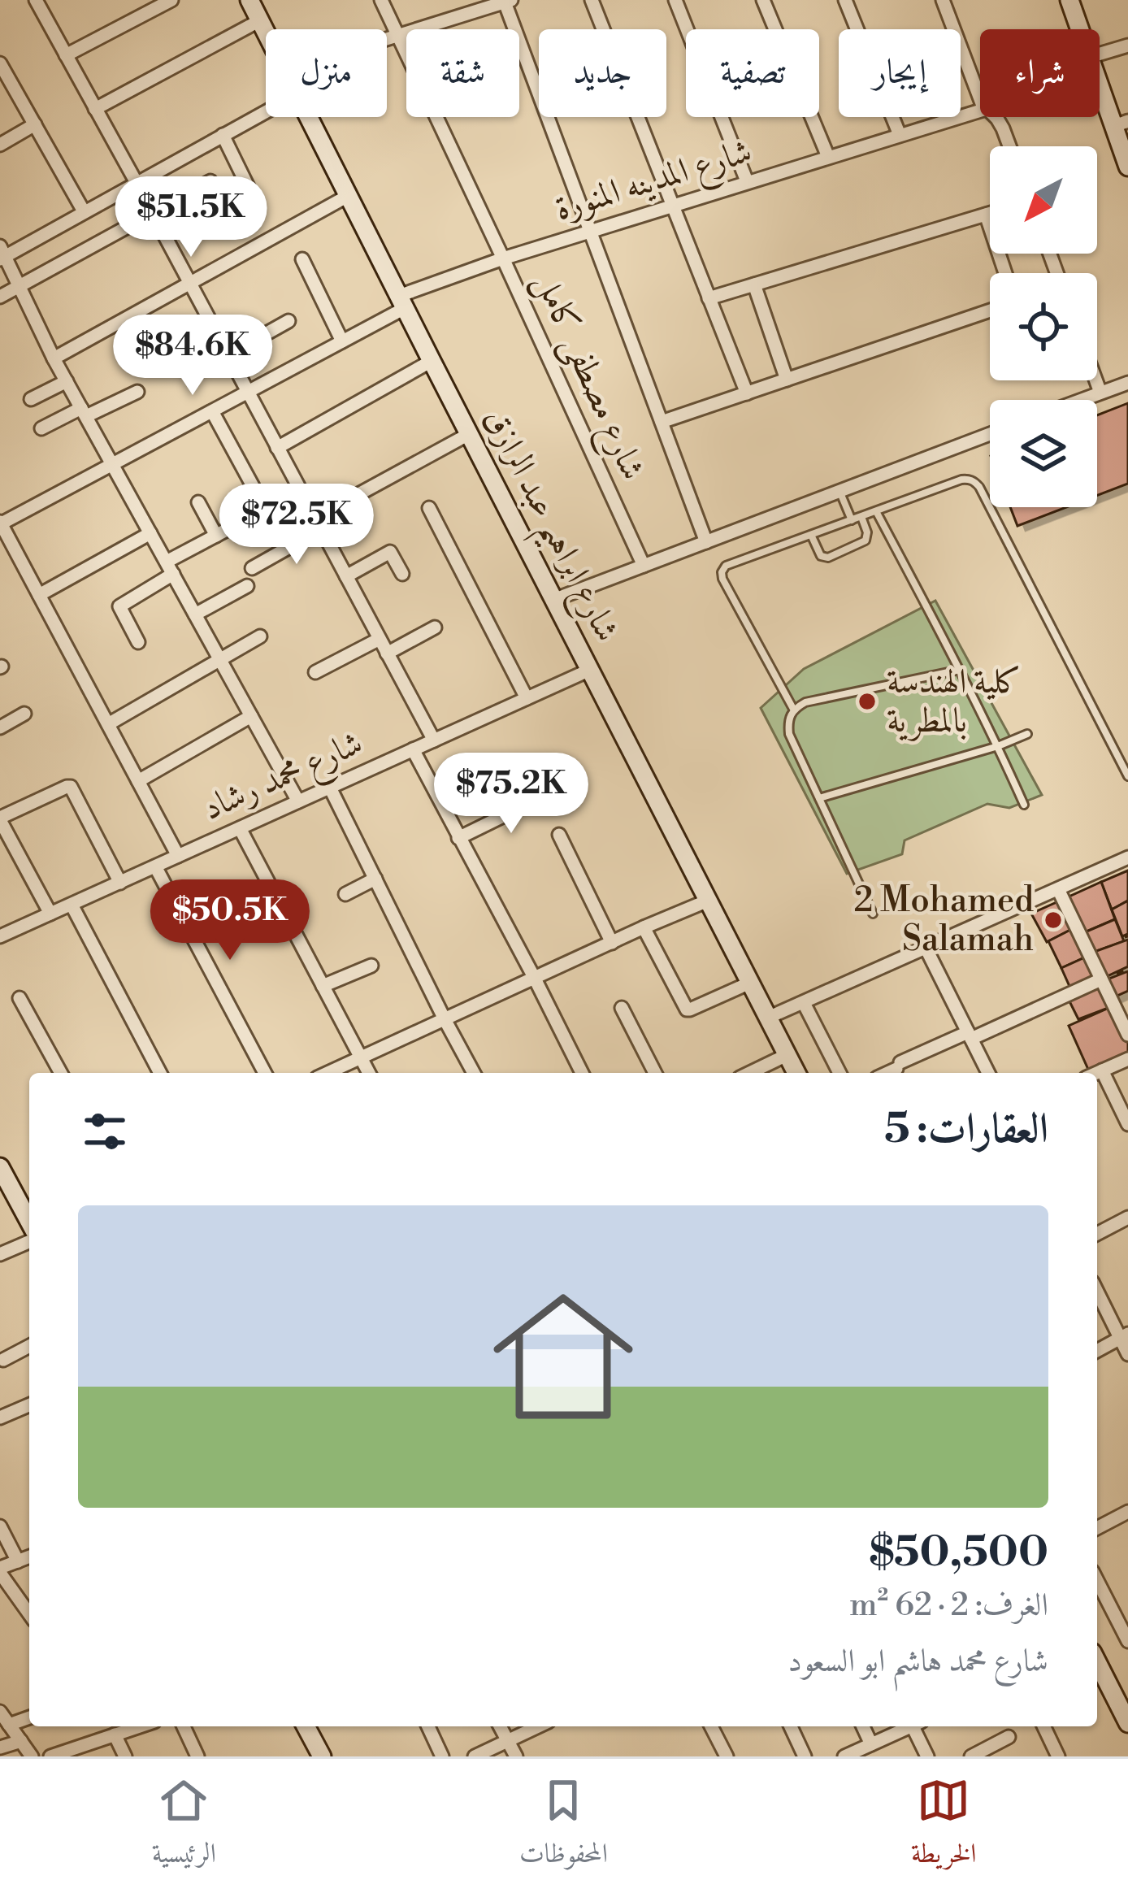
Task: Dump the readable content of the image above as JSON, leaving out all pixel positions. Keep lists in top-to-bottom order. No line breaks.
{"streets":{"main road":["شارع ابراهيم عبد الرازق"],"street":["شارع المدينه المنورة","شارع مصطفى كامل","شارع محمد رشاد"]},"crossings":[["شارع المدينه المنورة","شارع مصطفى كامل"],["شارع المدينه المنورة","شارع ابراهيم عبد الرازق"],["شارع ابراهيم عبد الرازق","شارع محمد رشاد"]],"places":["كلية الهندسة بالمطرية","2 Mohamed Salamah"],"north":"bottom left","page":{"chip":["شراء","إيجار","تصفية","جديد","شقة","منزل"],"price":["$51.5K","$84.6K","$72.5K","$75.2K","$50.5K"],"heading":"العقارات: 5","list":[{"name":"$50,500","note":"الغرف: 2 · 62 m² · شارع محمد هاشم ابو السعود"}],"tabs":["الخريطة","المحفوظات","الرئيسية"]}}
